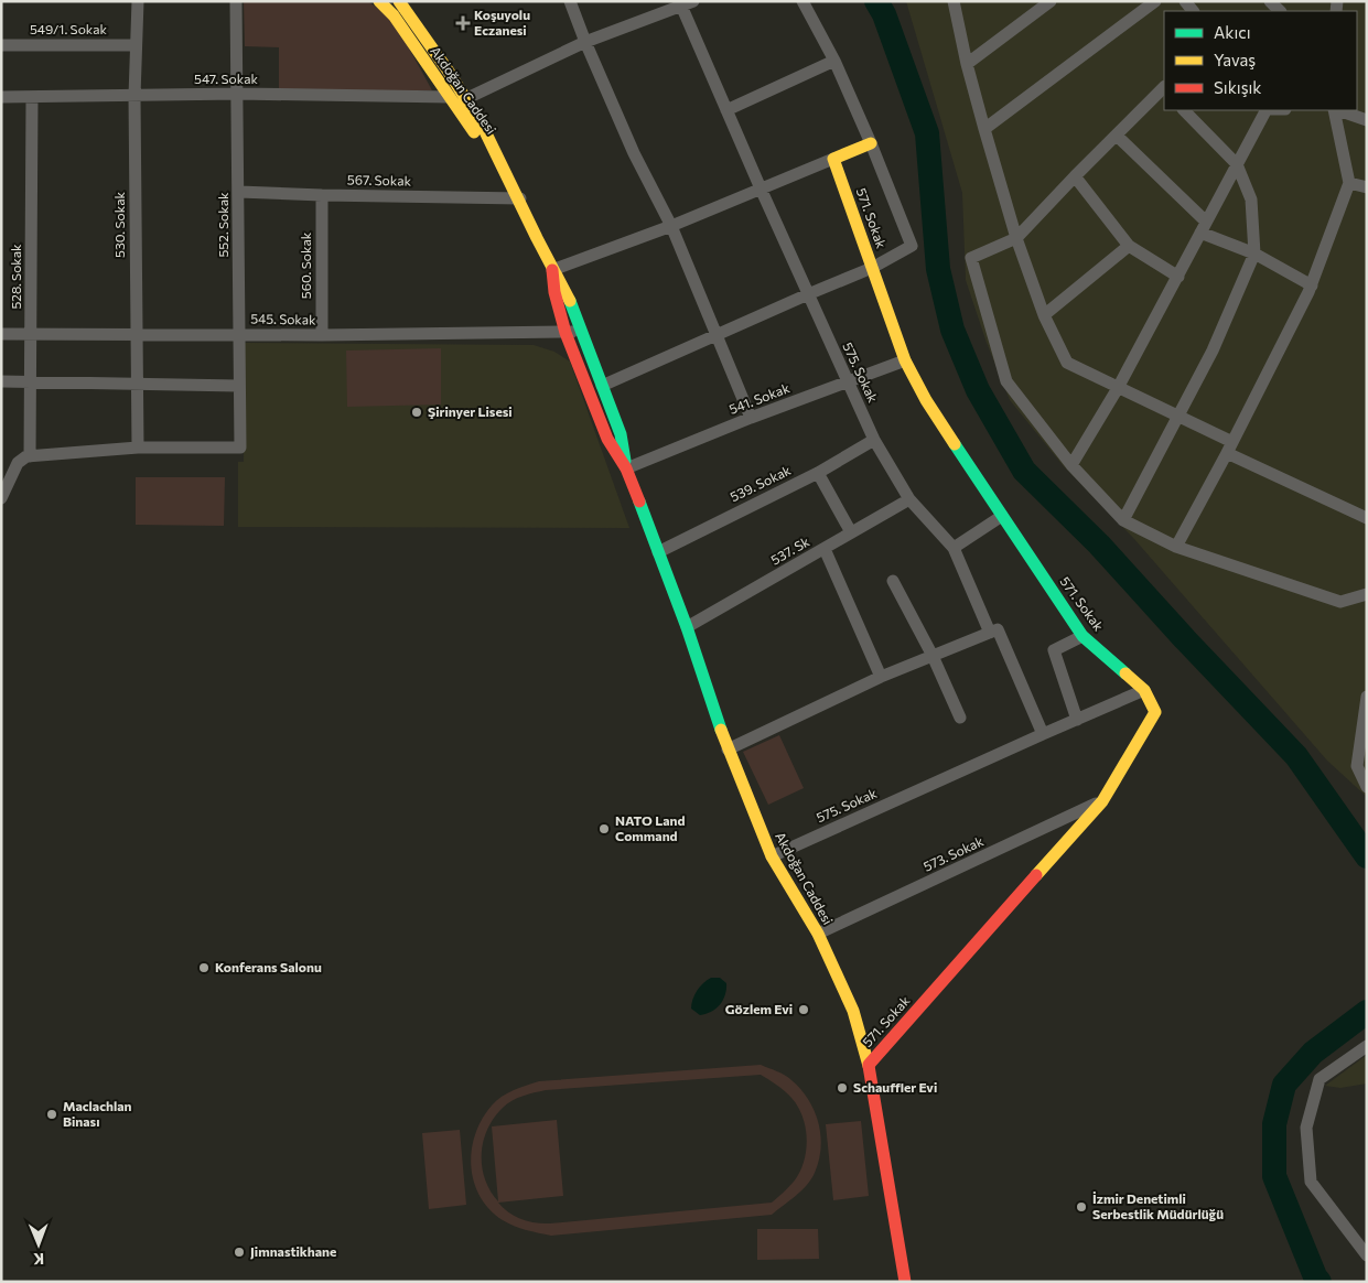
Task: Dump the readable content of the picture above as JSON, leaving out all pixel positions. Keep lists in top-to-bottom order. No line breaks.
{"streets":{"main road":["Akdoğan Caddesi","571. Sokak"],"street":["549/1. Sokak","547. Sokak","567. Sokak","530. Sokak","552. Sokak","560. Sokak","528. Sokak","545. Sokak","575. Sokak","541. Sokak","539. Sokak","537. Sk","573. Sokak"]},"crossings":[["549/1. Sokak","530. Sokak"],["547. Sokak","Akdoğan Caddesi"],["547. Sokak","530. Sokak"],["547. Sokak","552. Sokak"],["547. Sokak","528. Sokak"],["Akdoğan Caddesi","567. Sokak"],["Akdoğan Caddesi","571. Sokak"],["Akdoğan Caddesi","545. Sokak"],["Akdoğan Caddesi","575. Sokak"],["Akdoğan Caddesi","541. Sokak"],["Akdoğan Caddesi","539. Sokak"],["Akdoğan Caddesi","537. Sk"],["Akdoğan Caddesi","573. Sokak"],["567. Sokak","552. Sokak"],["567. Sokak","560. Sokak"],["571. Sokak","541. Sokak"],["571. Sokak","573. Sokak"],["530. Sokak","552. Sokak"],["530. Sokak","545. Sokak"],["552. Sokak","545. Sokak"],["560. Sokak","545. Sokak"],["528. Sokak","545. Sokak"],["575. Sokak","541. Sokak"],["575. Sokak","539. Sokak"],["575. Sokak","537. Sk"]],"places":{"health":["Koşuyolu Eczanesi"],"other":["Şirinyer Lisesi","NATO Land Command","Konferans Salonu","Gözlem Evi","Schauffler Evi","Maclachlan Binası","İzmir Denetimli Serbestlik Müdürlüğü","Jimnastikhane"]},"legend":["Akıcı","Yavaş","Sıkışık"],"north":"bottom"}
